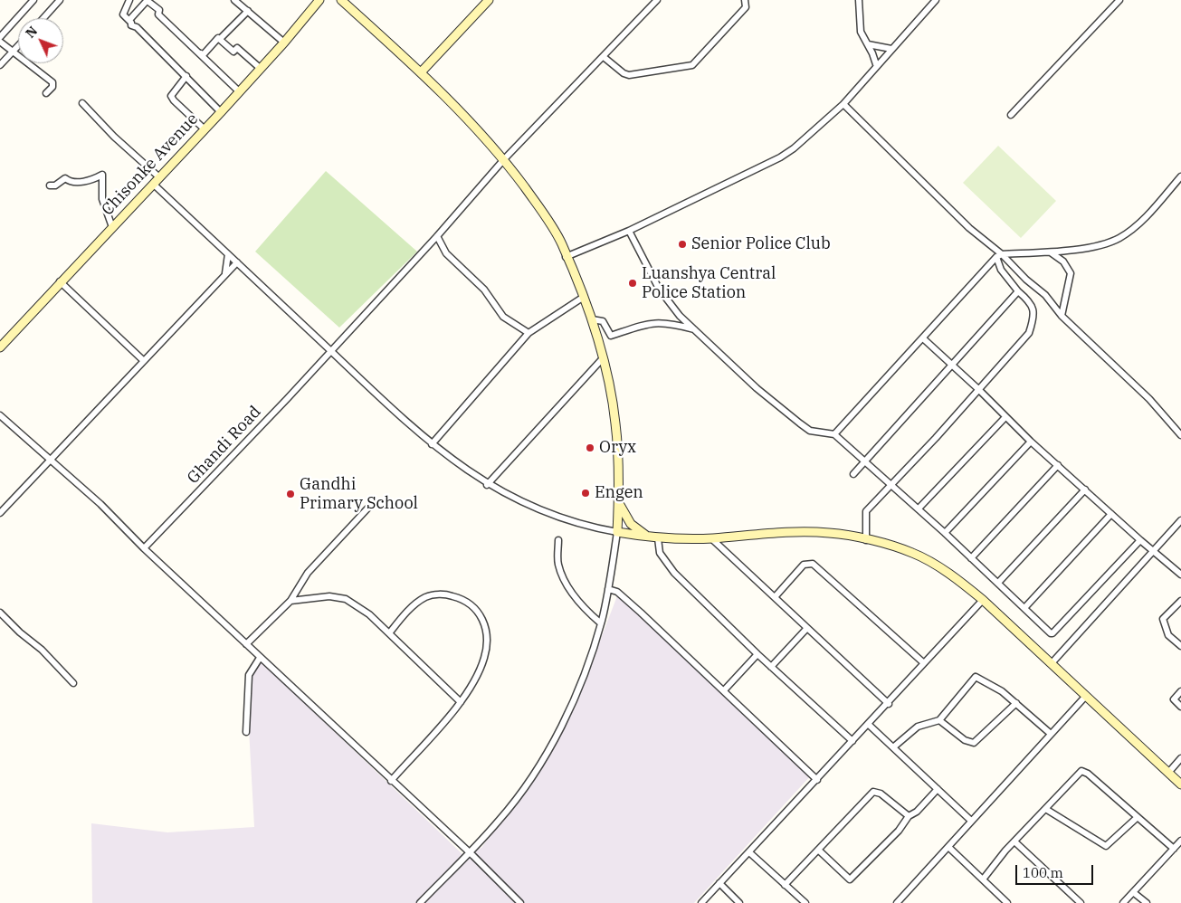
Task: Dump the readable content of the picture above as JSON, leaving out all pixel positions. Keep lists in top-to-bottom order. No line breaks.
{"streets":{"main road":["Chisonke Avenue"],"street":["Ghandi Road"]},"places":["Senior Police Club","Luanshya Central Police Station","Oryx","Engen","Gandhi Primary School"],"scale_bar":"100 m","north":"top left"}
